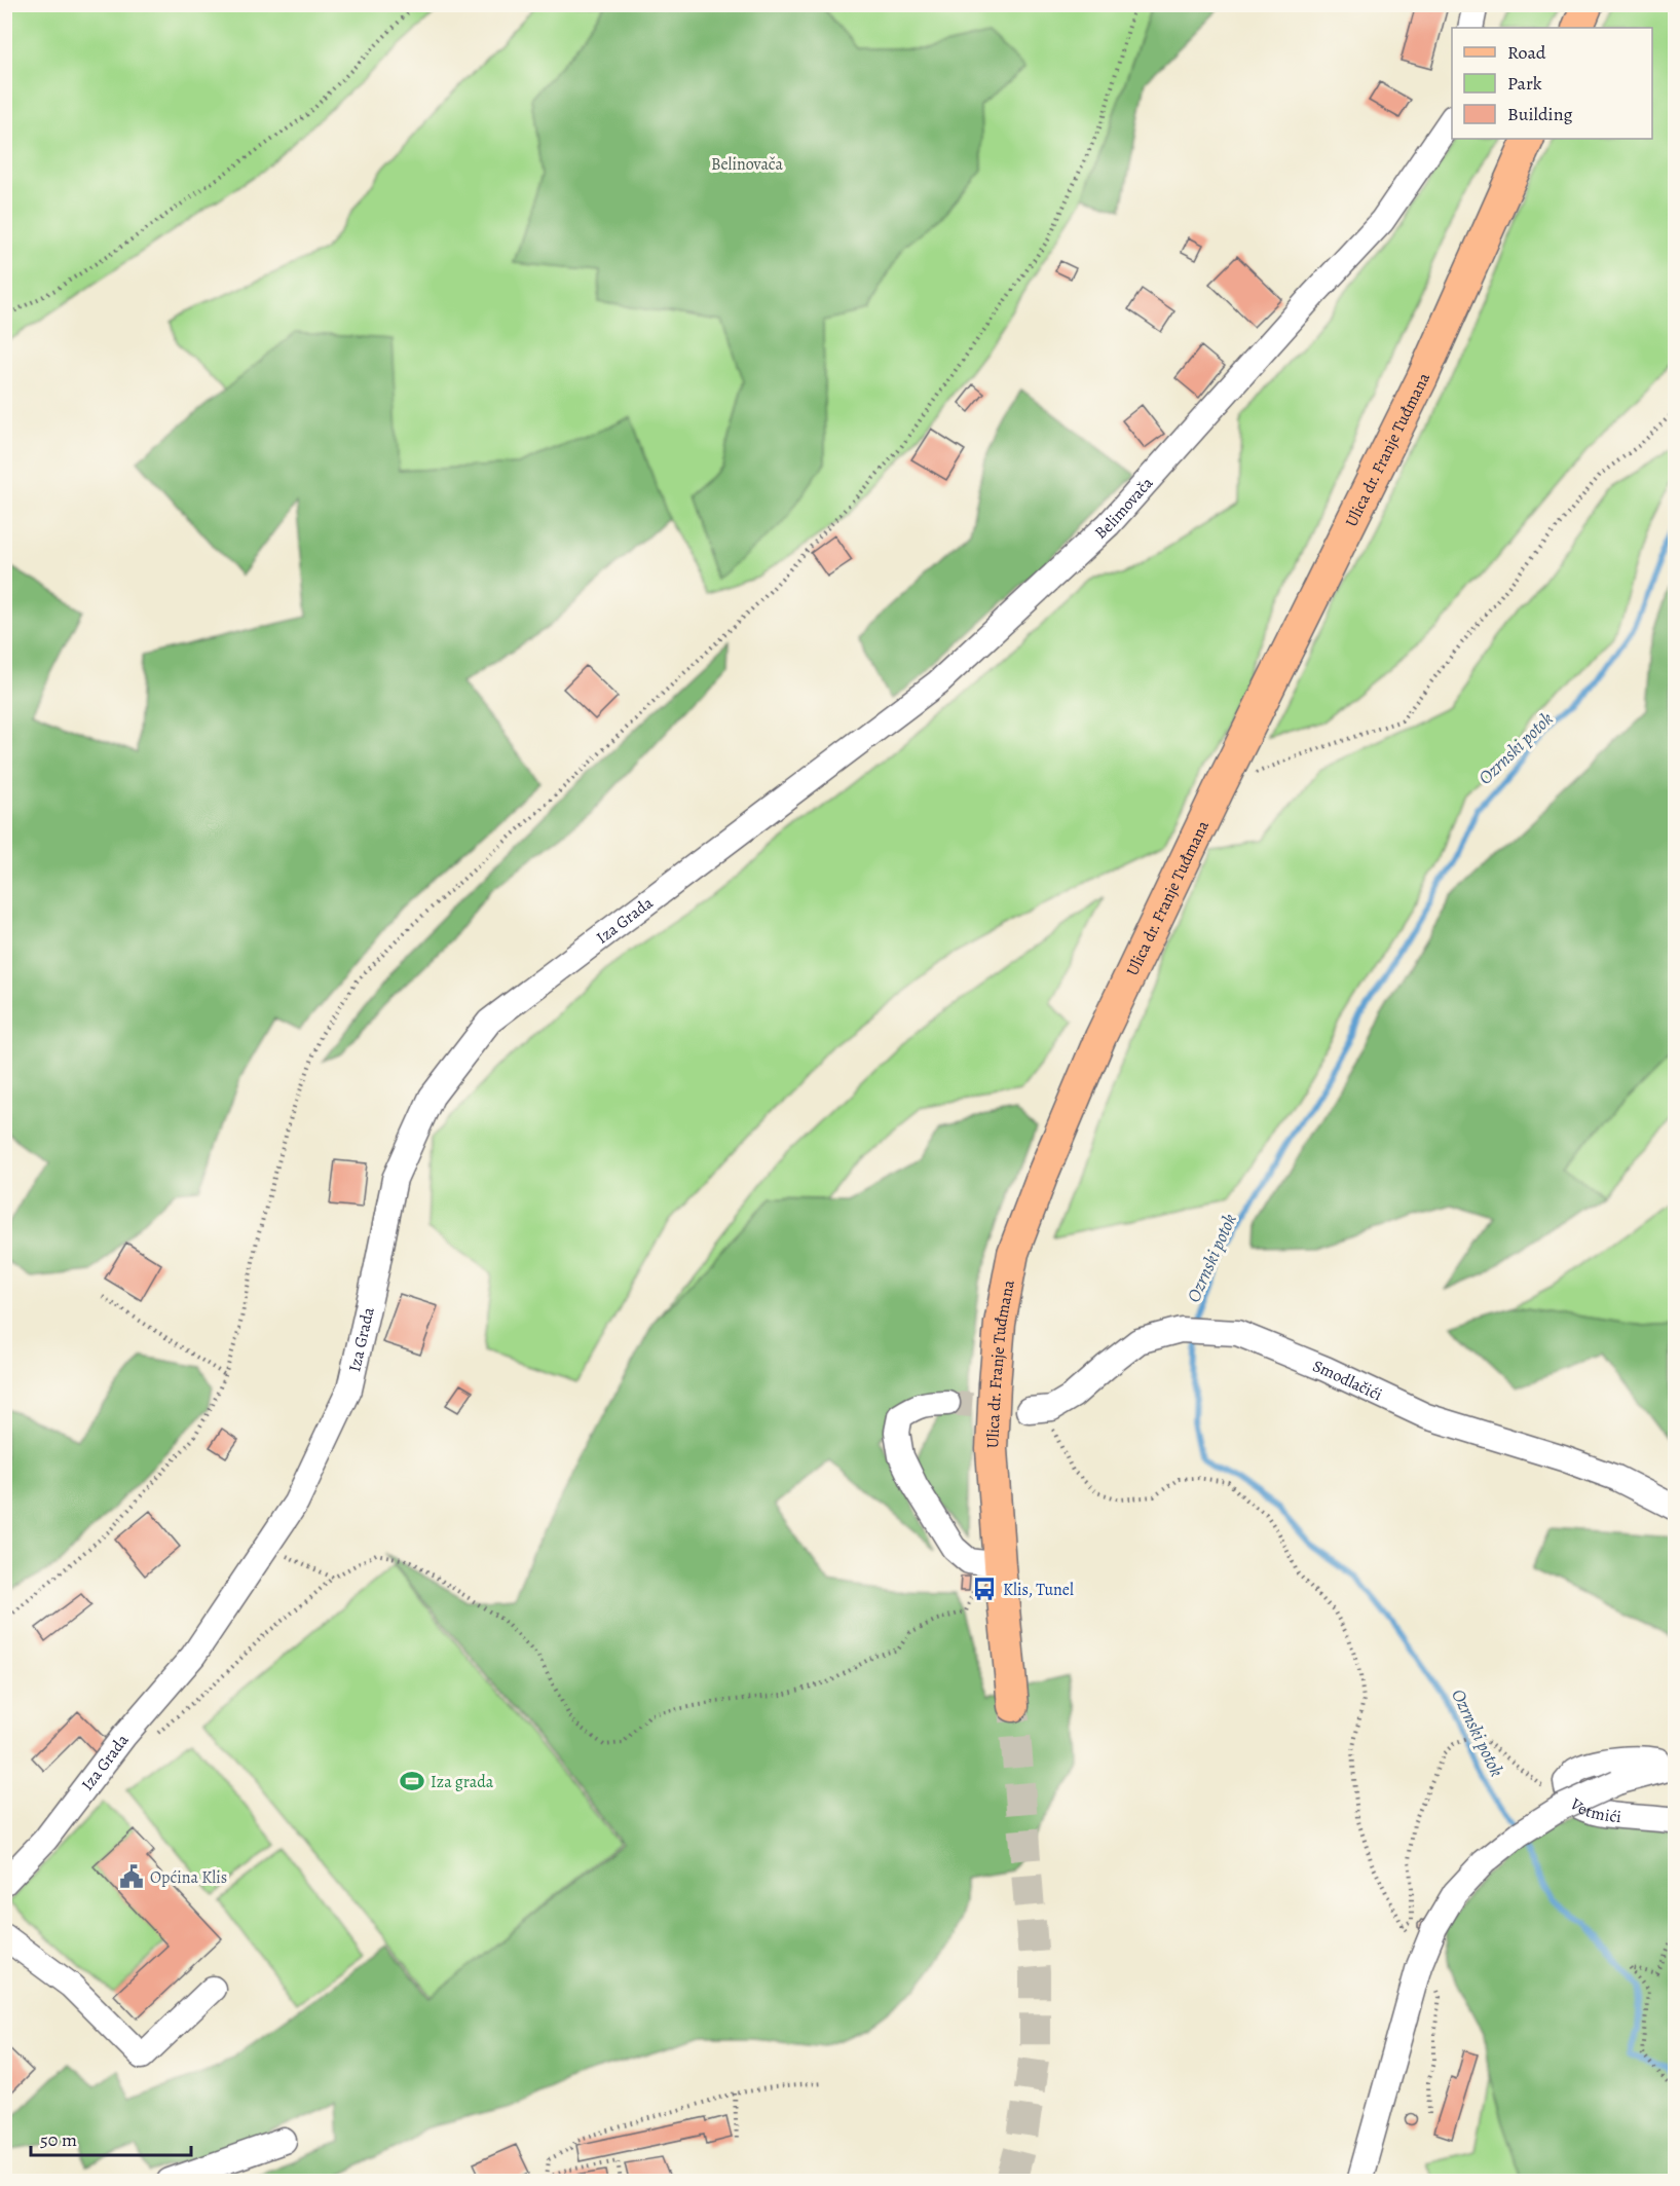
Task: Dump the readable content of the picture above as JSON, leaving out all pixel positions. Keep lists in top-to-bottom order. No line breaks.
{"streets":{"main road":["Ulica dr. Franje Tuđmana"],"street":["Belimovača","Iza Grada","Smodlačići","Vetmići"]},"crossings":[["Belimovača","Iza Grada"]],"water":["Ozrnski potok"],"parks":["Belinovača"],"places":{"bus stop":["Klis, Tunel"],"sports":["Iza grada"],"public building":["Općina Klis"]},"legend":["Road","Park","Building"],"scale_bar":"50 m"}
